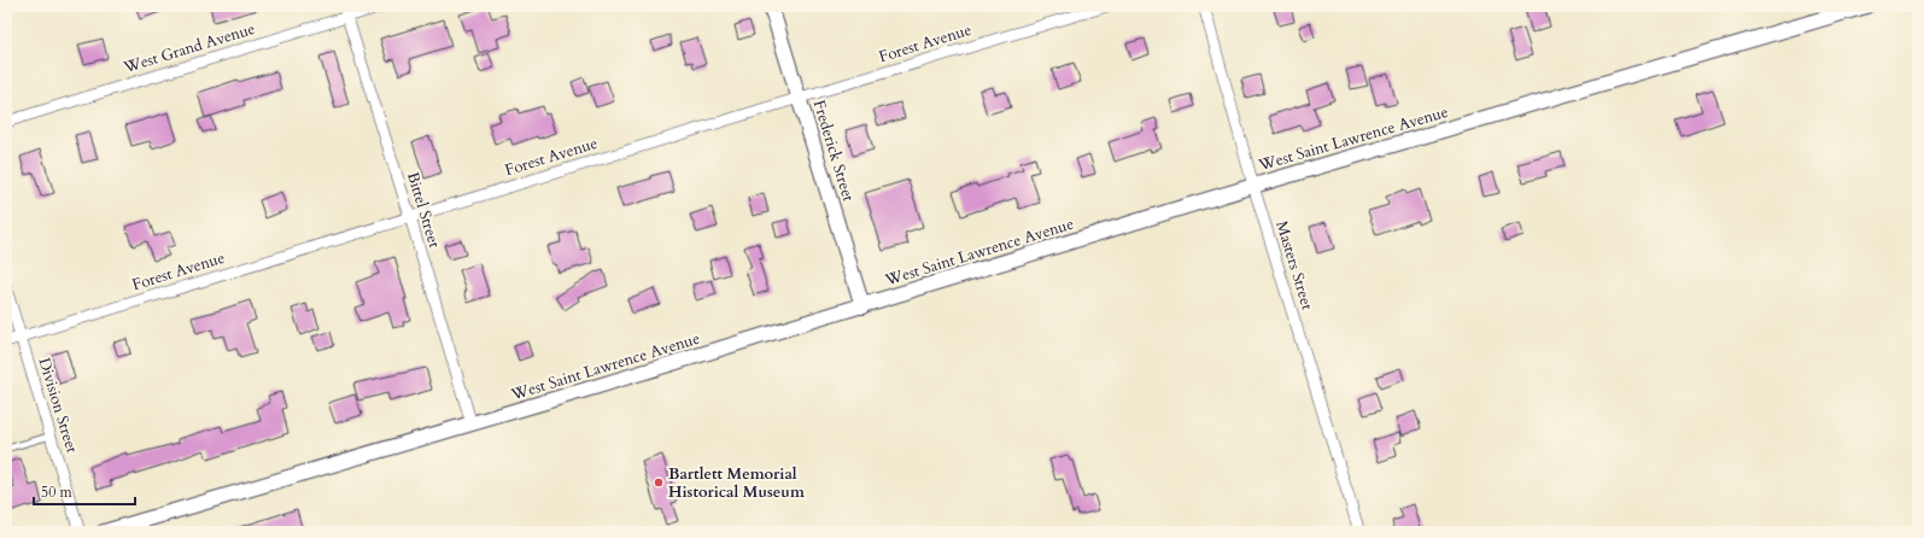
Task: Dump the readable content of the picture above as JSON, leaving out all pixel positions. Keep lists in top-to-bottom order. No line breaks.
{"streets":{"street":["Forest Avenue","West Grand Avenue","West Saint Lawrence Avenue","Frederick Street","Bittel Street","Masters Street","Division Street"]},"crossings":[["Forest Avenue","Frederick Street"],["Forest Avenue","Bittel Street"],["Forest Avenue","Division Street"],["West Grand Avenue","Bittel Street"],["West Saint Lawrence Avenue","Frederick Street"],["West Saint Lawrence Avenue","Bittel Street"],["West Saint Lawrence Avenue","Masters Street"]],"places":["Bartlett Memorial Historical Museum"],"scale_bar":"50 m"}
